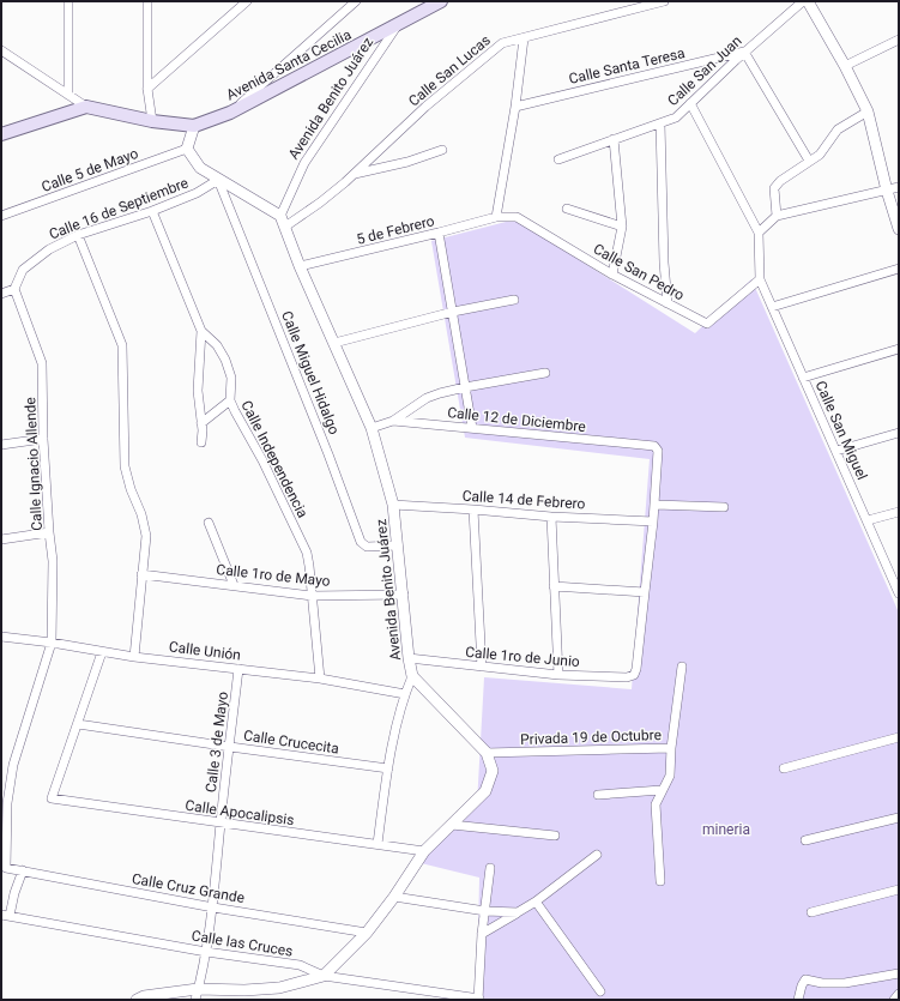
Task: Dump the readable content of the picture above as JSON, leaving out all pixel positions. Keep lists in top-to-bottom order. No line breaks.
{"streets":{"main road":["Avenida Santa Cecilia"],"street":["Calle Santa Teresa","Calle San Lucas","Calle San Juan","Avenida Benito Juárez","Calle 5 de Mayo","Calle 16 de Septiembre","5 de Febrero","Calle San Pedro","Calle Miguel Hidalgo","Calle 12 de Diciembre","Calle San Miguel","Calle Independencia","Calle Ignacio Allende","Calle 14 de Febrero","Calle 1ro de Mayo","Calle Unión","Calle 1ro de Junio","Privada 19 de Octubre","Calle 3 de Mayo","Calle Crucecita","Calle Apocalipsis","Calle Cruz Grande","Calle las Cruces"]},"crossings":[["Avenida Santa Cecilia","Avenida Benito Juárez"],["Calle Santa Teresa","Calle San Juan"],["Calle San Lucas","Avenida Benito Juárez"],["Avenida Benito Juárez","5 de Febrero"],["Avenida Benito Juárez","Calle Miguel Hidalgo"],["Avenida Benito Juárez","Calle 12 de Diciembre"],["Avenida Benito Juárez","Calle 14 de Febrero"],["Avenida Benito Juárez","Calle 1ro de Mayo"],["Avenida Benito Juárez","Calle 1ro de Junio"],["Avenida Benito Juárez","Privada 19 de Octubre"],["Calle 16 de Septiembre","Calle Miguel Hidalgo"],["Calle 16 de Septiembre","Calle Independencia"],["Calle 16 de Septiembre","Calle Ignacio Allende"],["5 de Febrero","Calle San Pedro"],["Calle San Pedro","Calle San Miguel"],["Calle Independencia","Calle 1ro de Mayo"],["Calle Independencia","Calle Unión"],["Calle Ignacio Allende","Calle Unión"],["Calle Ignacio Allende","Calle Cruz Grande"],["Calle Unión","Calle 3 de Mayo"],["Calle 3 de Mayo","Calle Crucecita"],["Calle 3 de Mayo","Calle Apocalipsis"],["Calle 3 de Mayo","Calle Cruz Grande"],["Calle 3 de Mayo","Calle las Cruces"],["Calle Crucecita","Calle Apocalipsis"]],"parks":["mineria"]}
